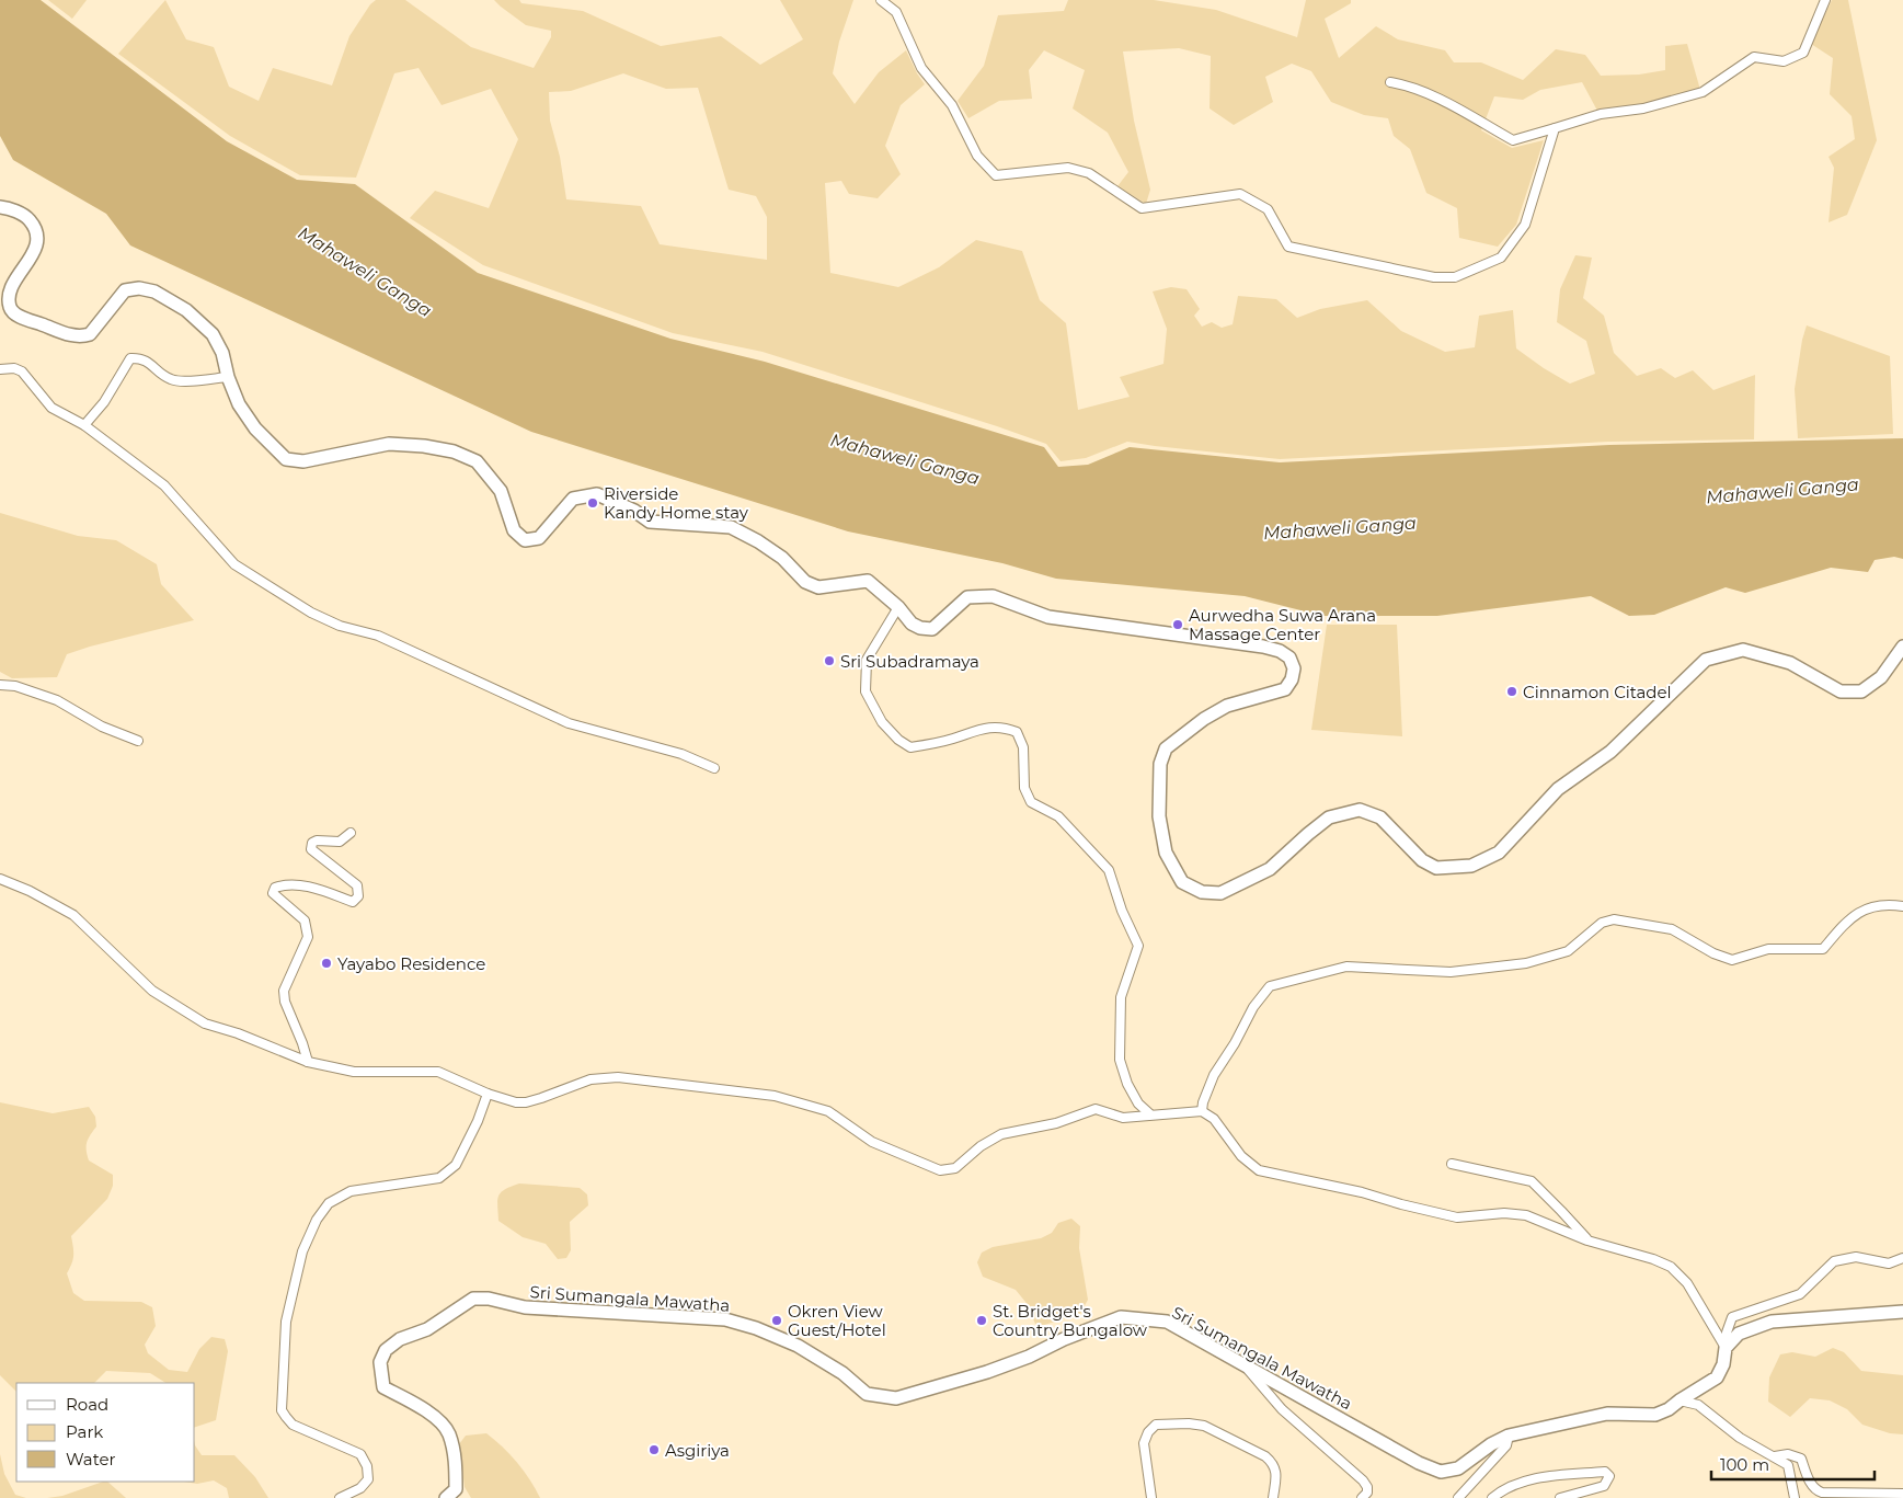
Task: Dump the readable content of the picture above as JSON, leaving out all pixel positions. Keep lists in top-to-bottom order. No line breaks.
{"streets":{"street":["Sri Sumangala Mawatha"]},"water":["Mahaweli Ganga"],"places":["Riverside Kandy Home stay","Aurwedha Suwa Arana Massage Center","Sri Subadramaya","Cinnamon Citadel","Yayabo Residence","Okren View Guest/Hotel","St. Bridget's Country Bungalow","Asgiriya"],"legend":["Road","Park","Water"],"scale_bar":"100 m"}
